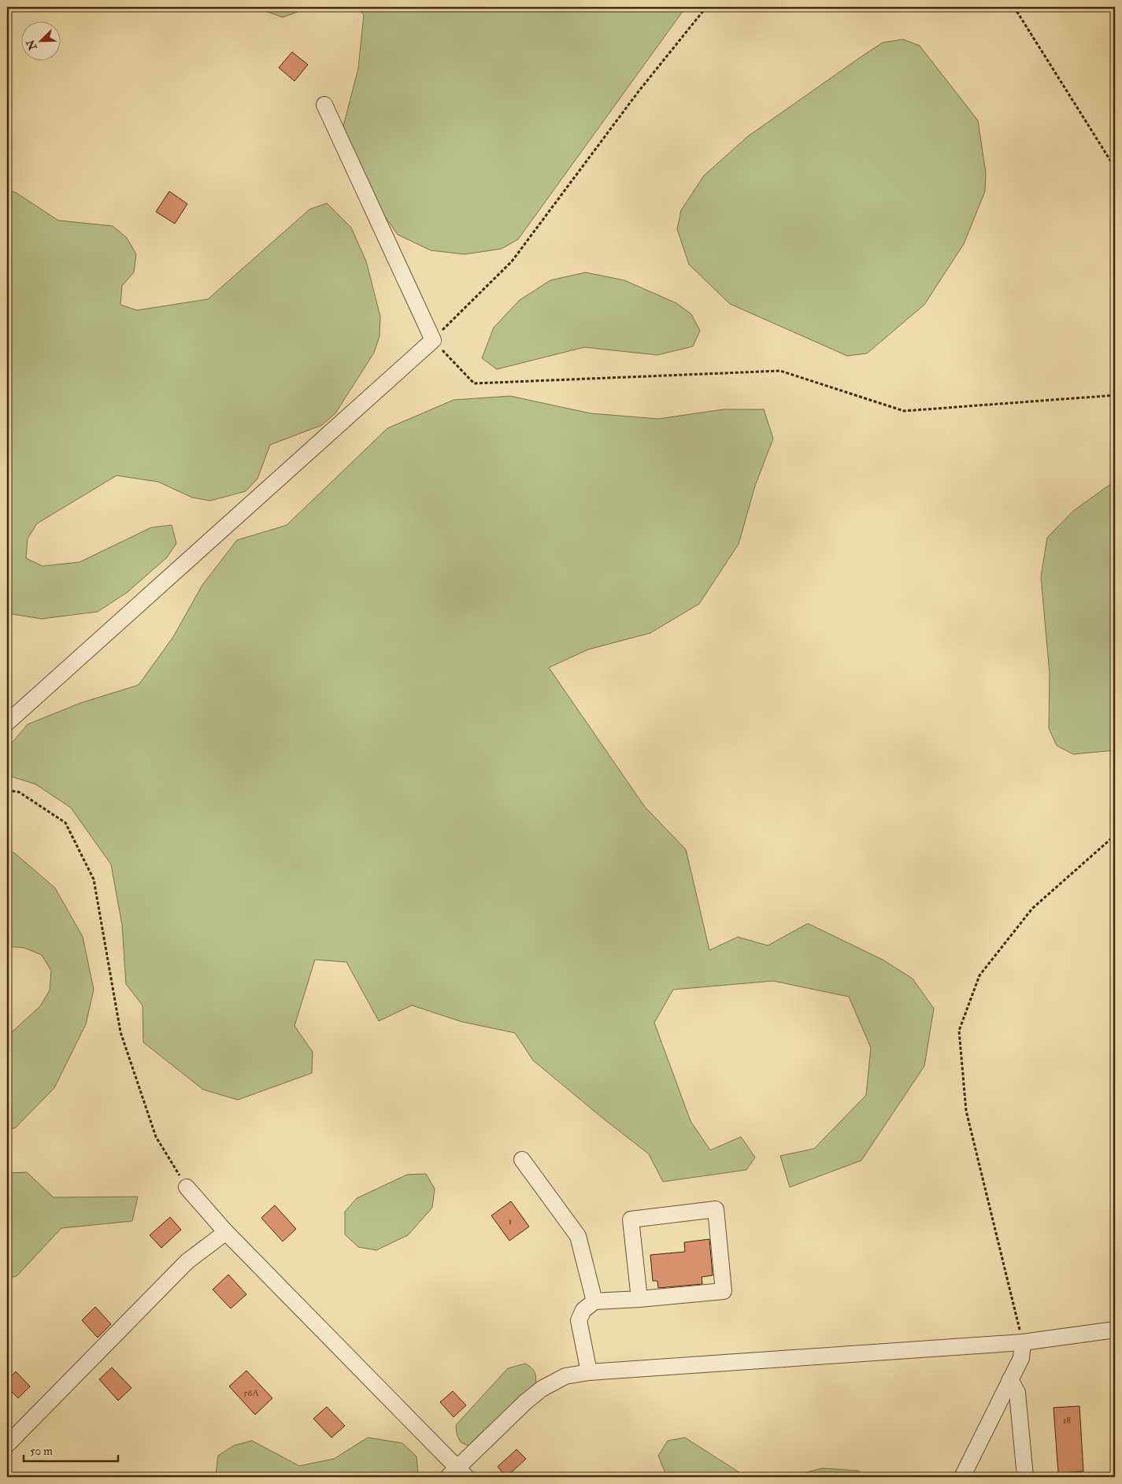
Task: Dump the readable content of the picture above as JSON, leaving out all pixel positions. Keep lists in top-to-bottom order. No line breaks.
{"house_numbers":["1","56А","18"],"scale_bar":"50 m","north":"bottom left"}
